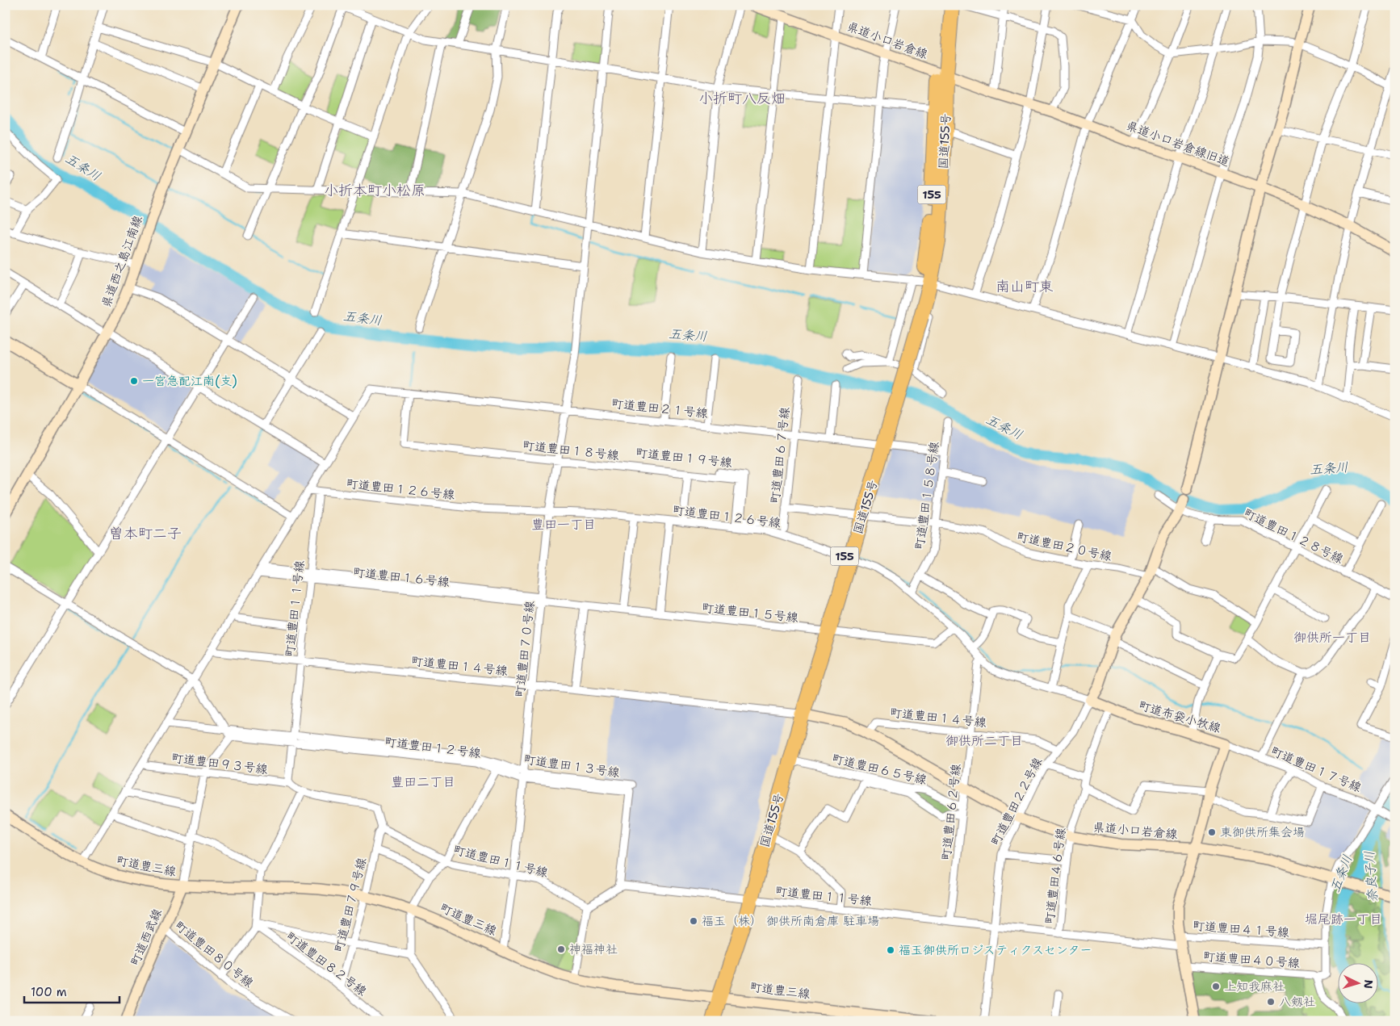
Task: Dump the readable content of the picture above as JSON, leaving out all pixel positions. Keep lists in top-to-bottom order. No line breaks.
{"streets":{"highway":["国道155号","155"],"street":["県道小口岩倉線","県道小口岩倉線旧道","県道西之島江南線","町道豊田２１号線","町道豊田１８号線","町道豊田６７号線","町道豊田１９号線","町道豊田１２６号線","町道豊田１５８号線","町道豊田１２８号線","町道豊田２０号線","町道豊田１１号線","町道豊田１５号線","町道豊田７０号線","町道豊田１４号線","町道布袋小牧線","町道豊田１２号線","町道豊田９３号線","町道豊田１３号線","町道豊田６５号線","町道豊田１７号線","町道豊田２２号線","町道豊田６２号線","町道豊三線","町道豊田４６号線","町道豊田７９号線","町道豊田４１号線","町道西武線","町道豊田８０号線","町道豊田４０号線","町道豊田８２号線"]},"crossings":[["県道小口岩倉線","国道155号"],["県道小口岩倉線","県道小口岩倉線旧道"],["県道小口岩倉線","町道豊田１４号線"],["県道小口岩倉線","町道布袋小牧線"],["県道小口岩倉線","町道豊田２２号線"],["県道小口岩倉線","町道豊田６２号線"],["県道小口岩倉線","町道豊田４６号線"],["国道155号","県道小口岩倉線旧道"],["国道155号","町道豊田２１号線"],["国道155号","町道豊田１２６号線"],["国道155号","町道豊田２０号線"],["国道155号","町道豊田１１号線"],["国道155号","町道豊田１５号線"],["国道155号","町道豊田１４号線"],["国道155号","町道豊田６５号線"],["国道155号","町道豊三線"],["町道豊田２１号線","町道豊田１８号線"],["町道豊田２１号線","町道豊田６７号線"],["町道豊田２１号線","町道豊田１５８号線"],["町道豊田２１号線","町道豊田７０号線"],["町道豊田１８号線","町道豊田１９号線"],["町道豊田１８号線","町道豊田１２６号線"],["町道豊田１８号線","町道豊田７０号線"],["町道豊田６７号線","町道豊田１９号線"],["町道豊田６７号線","町道豊田１２６号線"],["町道豊田６７号線","町道豊田２０号線"],["町道豊田１９号線","町道豊田７０号線"],["町道豊田１２６号線","町道豊田１５８号線"],["町道豊田１２６号線","町道豊田１１号線"],["町道豊田１２６号線","町道豊田１５号線"],["町道豊田１２６号線","町道豊田７０号線"],["町道豊田１２６号線","町道布袋小牧線"],["町道豊田１２６号線","町道豊田２２号線"],["町道豊田１２６号線","町道豊田６２号線"],["町道豊田１５８号線","町道豊田２０号線"],["町道豊田１１号線","町道豊田１５号線"],["町道豊田１１号線","町道豊田７０号線"],["町道豊田１１号線","町道豊田１４号線"],["町道豊田１１号線","町道布袋小牧線"],["町道豊田１１号線","町道豊田１２号線"],["町道豊田１１号線","町道豊田９３号線"],["町道豊田１１号線","町道豊田１３号線"],["町道豊田１１号線","町道豊田２２号線"],["町道豊田１１号線","町道豊田６２号線"],["町道豊田１１号線","町道豊田４６号線"],["町道豊田１１号線","町道豊田７９号線"],["町道豊田１１号線","町道豊田４１号線"],["町道豊田１５号線","町道豊田７０号線"],["町道豊田７０号線","町道豊田１４号線"],["町道豊田７０号線","町道豊田１２号線"],["町道豊田７０号線","町道豊田１３号線"],["町道豊田７０号線","町道豊三線"],["町道豊田１４号線","町道豊田２２号線"],["町道豊田１４号線","町道豊田６２号線"],["町道布袋小牧線","町道豊田１７号線"],["町道布袋小牧線","町道豊田２２号線"],["町道布袋小牧線","町道豊田４６号線"],["町道布袋小牧線","町道豊田４１号線"],["町道布袋小牧線","町道豊田４０号線"],["町道豊田１２号線","町道豊田１３号線"],["町道豊田６５号線","町道豊田６２号線"],["町道豊三線","町道豊田７９号線"],["町道豊三線","町道西武線"],["町道豊田７９号線","町道豊田８２号線"],["町道西武線","町道豊田８０号線"]],"districts":["小折町八反畑","小折本町小松原","南山町東","豊田一丁目","曽本町二子","御供所一丁目","御供所二丁目","豊田二丁目","堀尾跡一丁目"],"water":["五条川","奈良子川"],"places":["一宮急配江南(支)","東御供所集会場","福玉（株） 御供所南倉庫 駐車場","神福神社","福玉御供所ロジスティクスセンター","上知我麻社","八剱社"],"scale_bar":"100 m","north":"right"}
